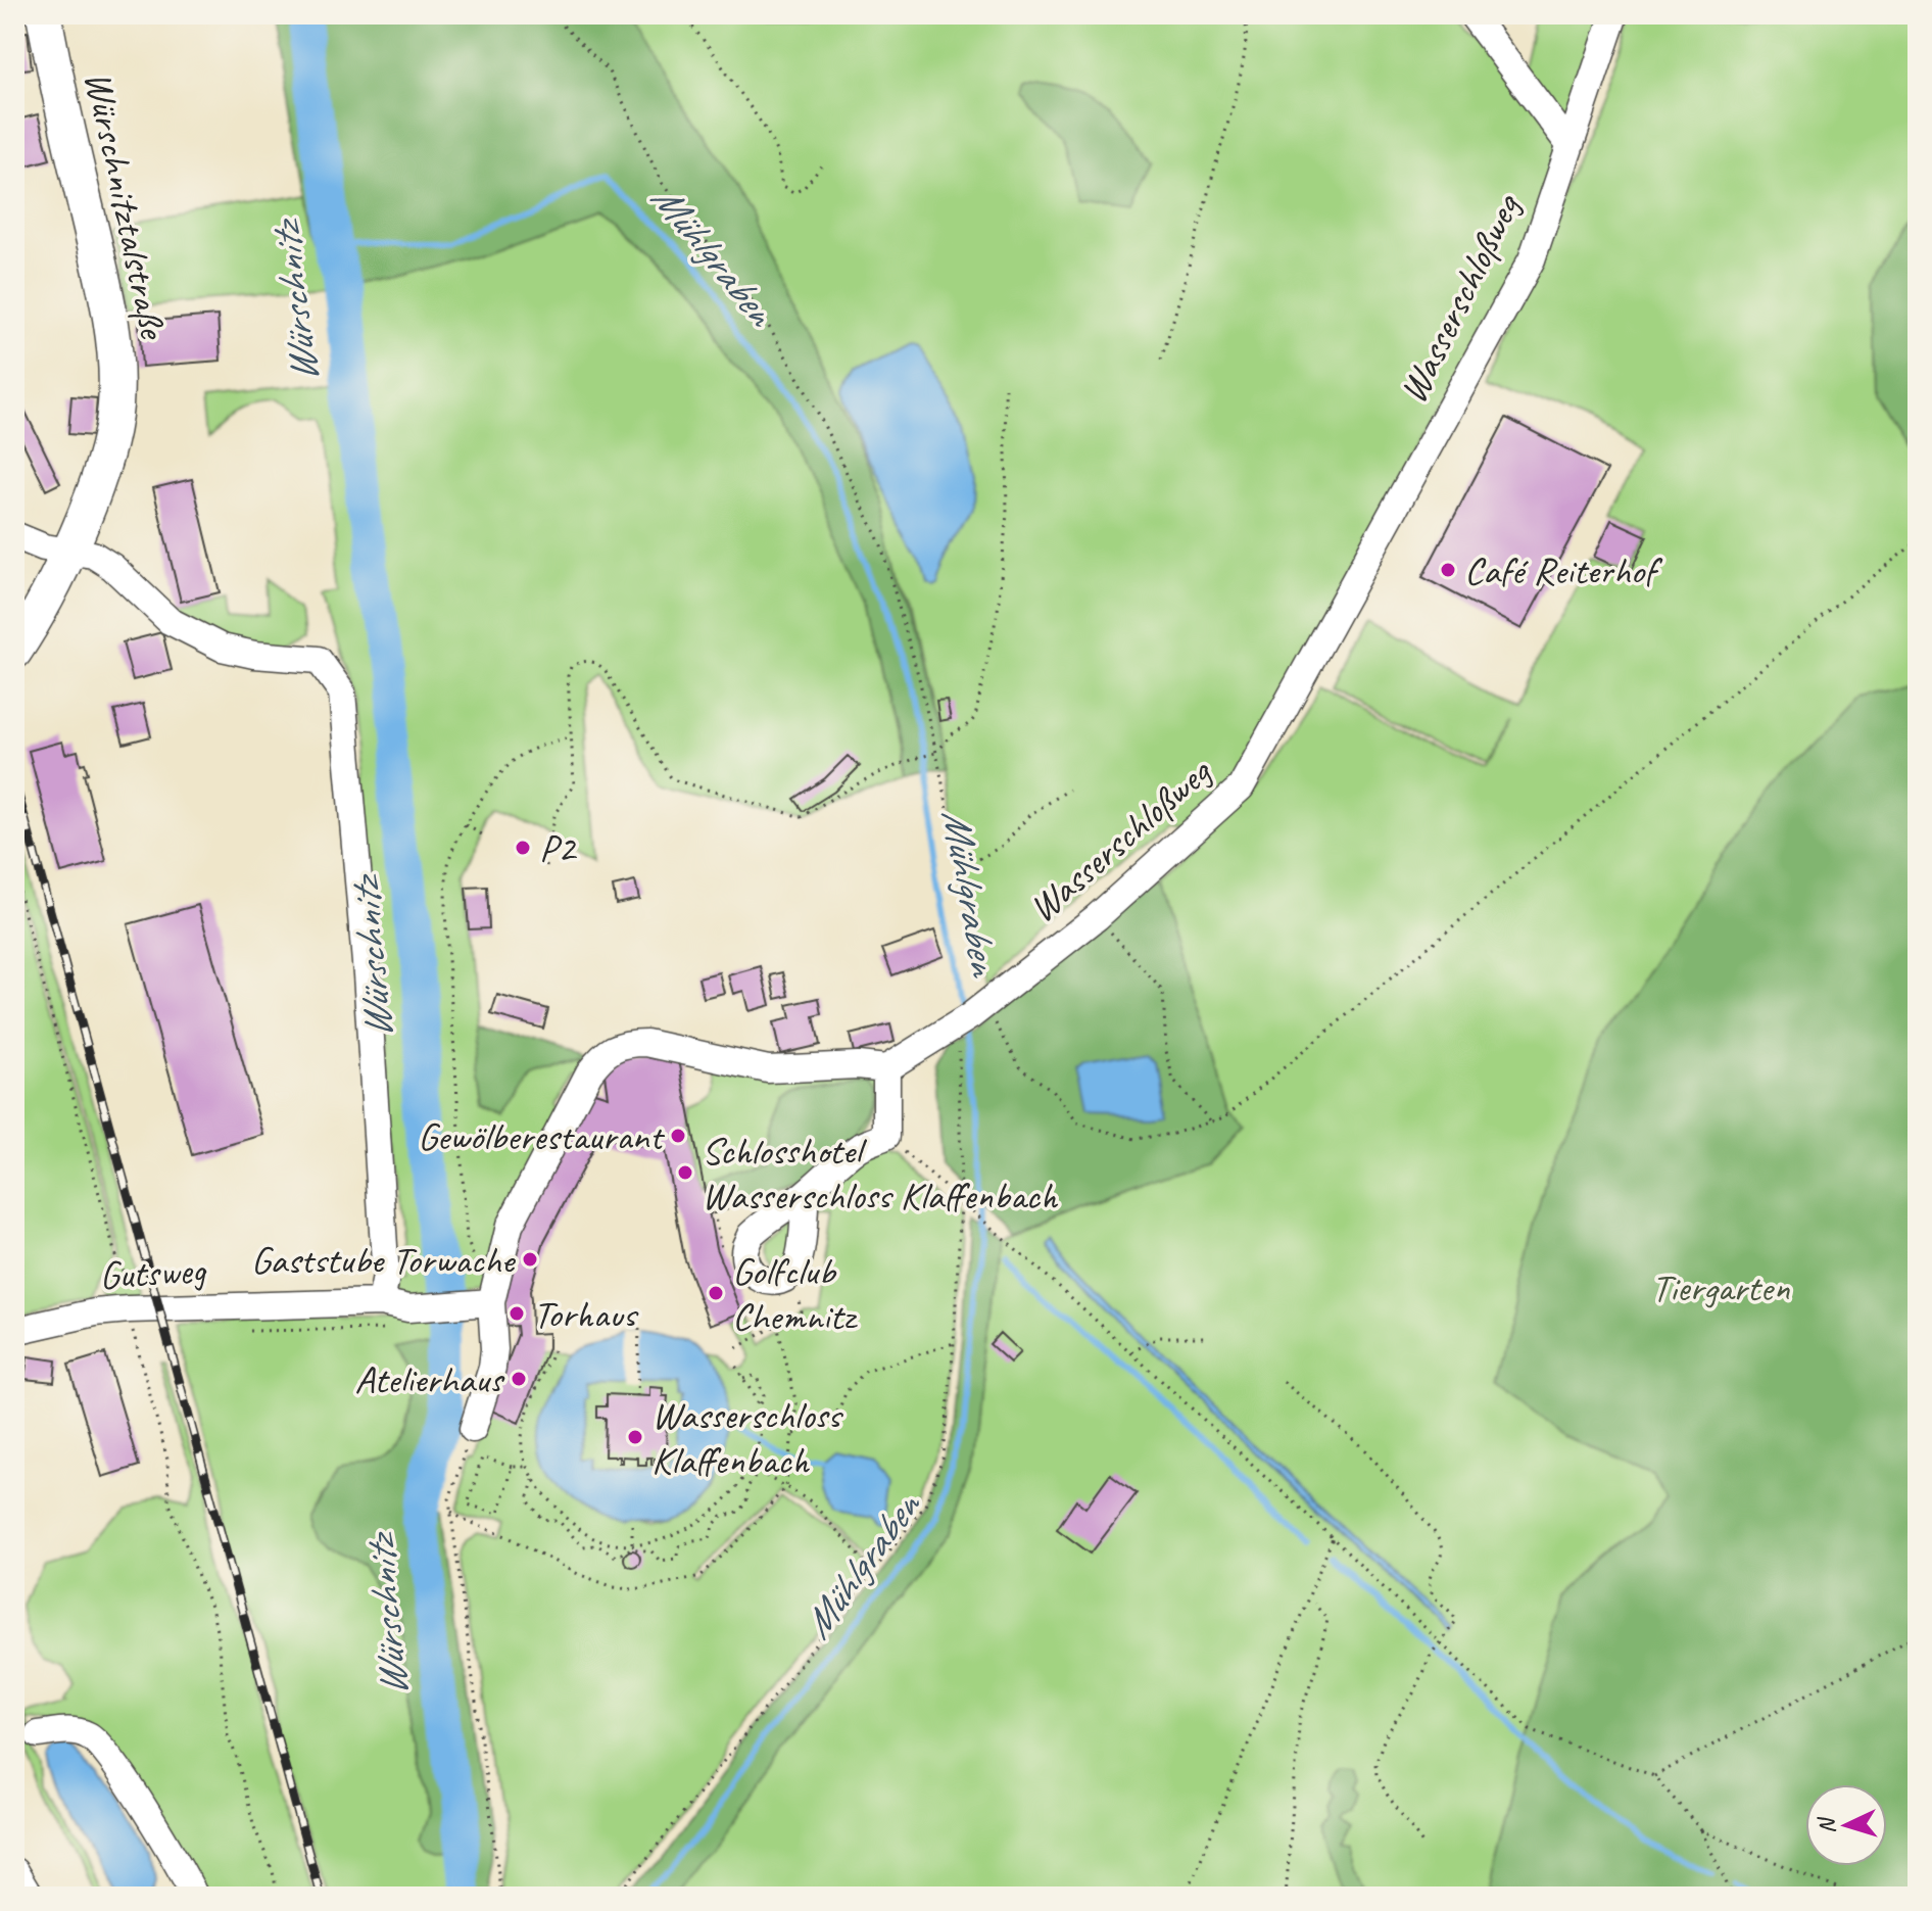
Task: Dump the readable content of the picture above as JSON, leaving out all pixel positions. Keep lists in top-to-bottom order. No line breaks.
{"streets":{"main road":["Würschnitztalstraße"],"street":["Wasserschloßweg","Gutsweg"]},"water":["Mühlgraben","Würschnitz"],"parks":["Tiergarten"],"places":["Café Reiterhof","P2","Gewölberestaurant","Schlosshotel Wasserschloss Klaffenbach","Gaststube Torwache","Golfclub Chemnitz","Torhaus","Atelierhaus","Wasserschloss Klaffenbach"],"north":"left"}
